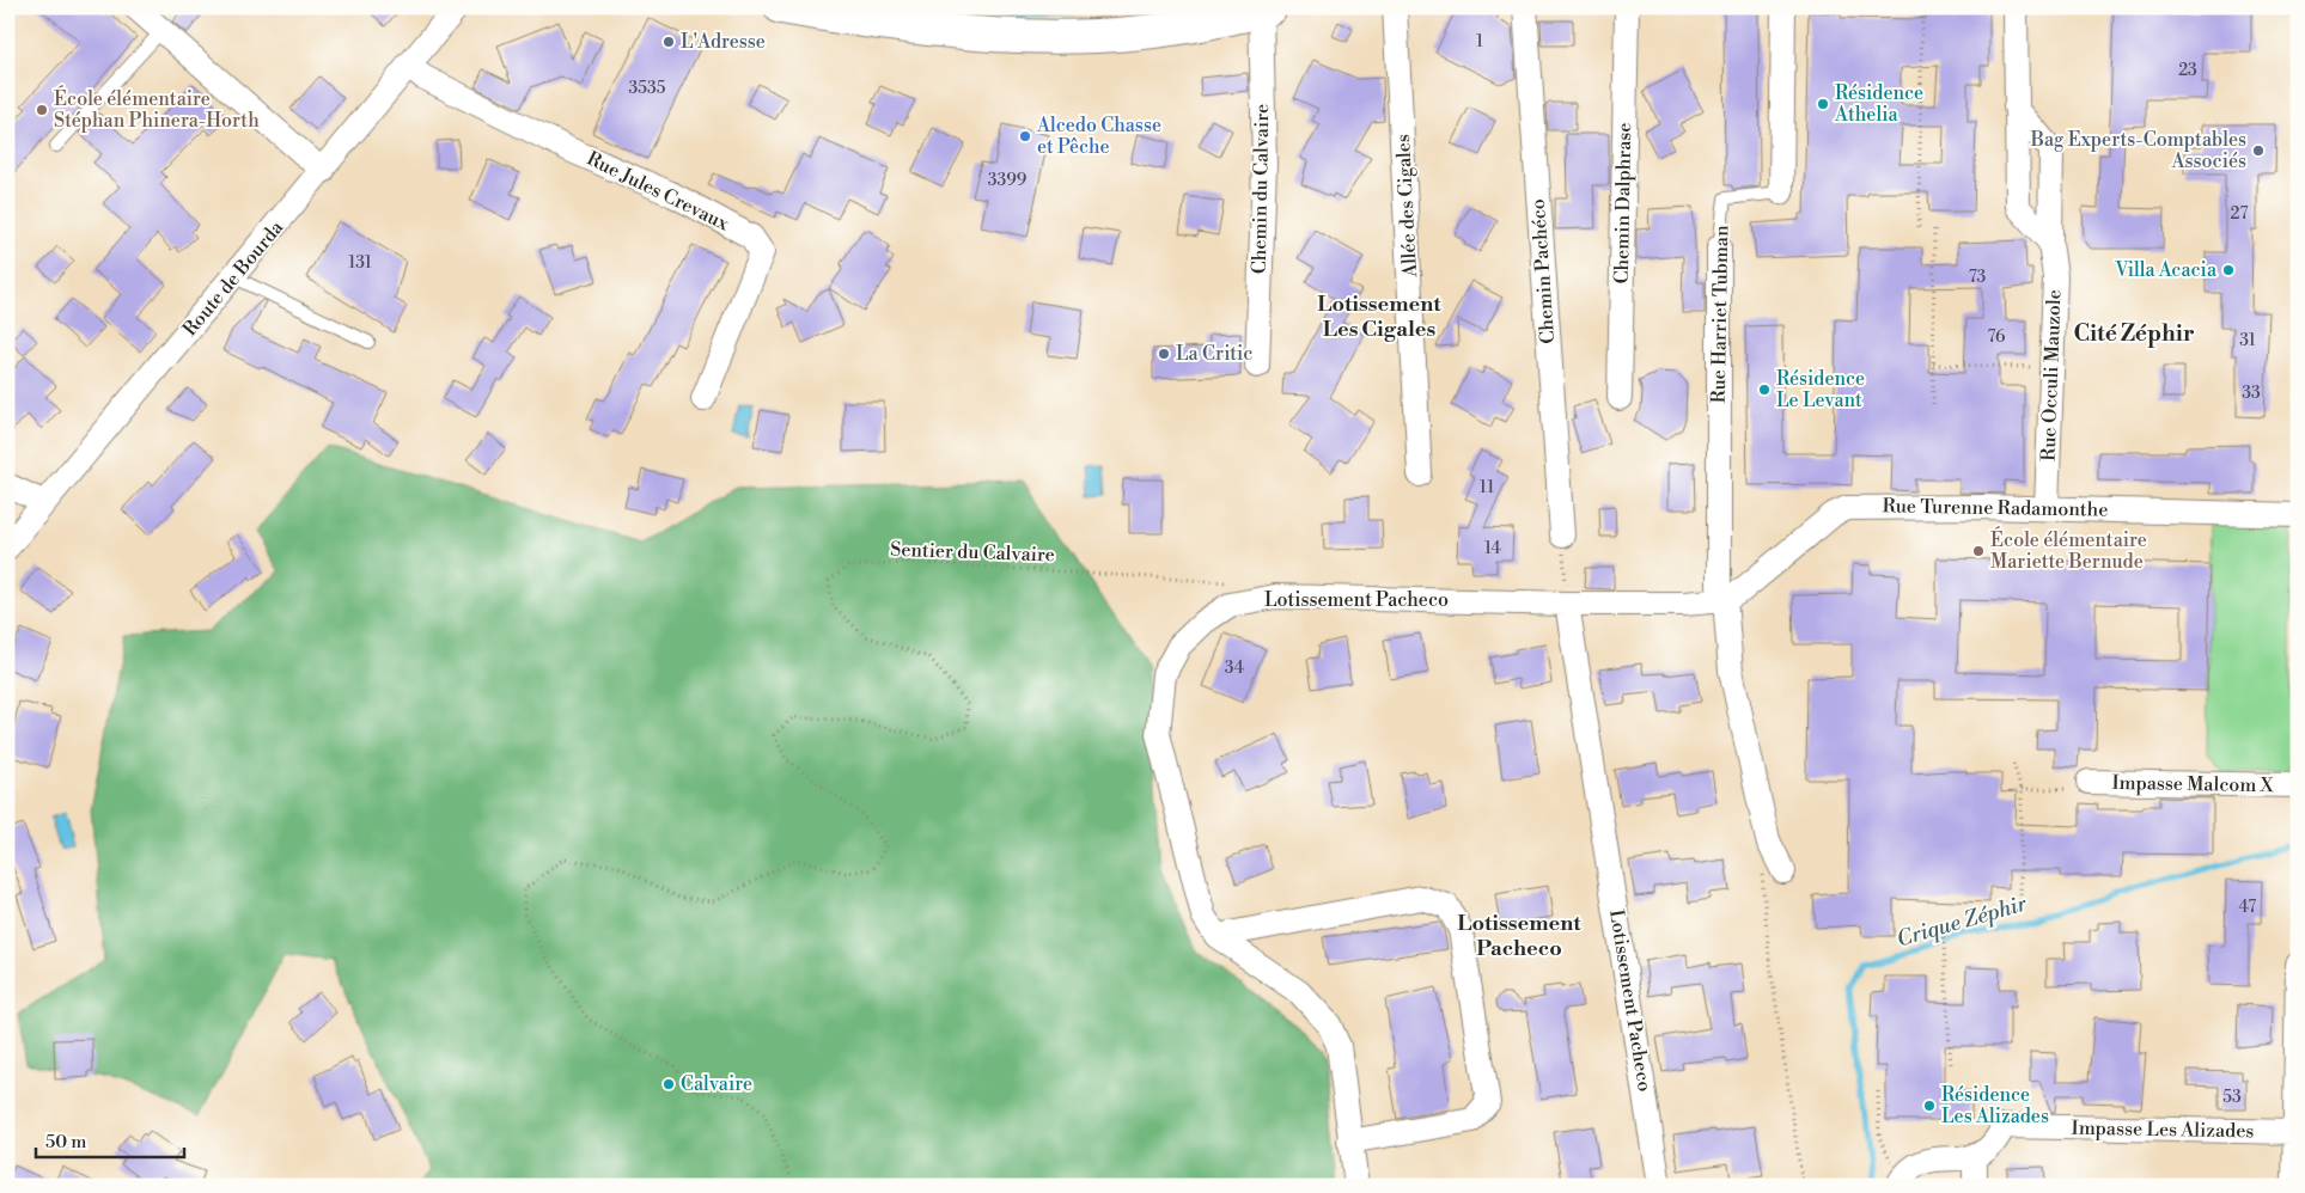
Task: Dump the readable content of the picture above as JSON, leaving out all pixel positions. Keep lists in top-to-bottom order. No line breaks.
{"streets":{"street":["Chemin du Calvaire","Rue Jules Crevaux","Chemin Dalphrase","Allée des Cigales","Chemin Pachéco","Route de Bourda","Rue Harriet Tubman","Rue Occuli Mauzole","Rue Turenne Radamonthe","Lotissement Pacheco","Impasse Malcom X","Impasse Les Alizades"],"path":["Sentier du Calvaire"]},"crossings":[["Rue Jules Crevaux","Route de Bourda"],["Rue Harriet Tubman","Rue Turenne Radamonthe"],["Rue Harriet Tubman","Lotissement Pacheco"],["Rue Occuli Mauzole","Rue Turenne Radamonthe"],["Rue Turenne Radamonthe","Lotissement Pacheco"]],"districts":["Lotissement Les Cigales","Cité Zéphir","Lotissement Pacheco"],"water":["Crique Zéphir"],"places":["L'Adresse","Résidence Athelia","École élémentaire Stéphan Phinera-Horth","Alcedo Chasse et Pêche","Bag Experts-Comptables Associés","Villa Acacia","La Critic","Résidence Le Levant","École élémentaire Mariette Bernude","Calvaire","Résidence Les Alizades"],"house_numbers":["1","23","3535","3399","27","131","73","76","31","33","11","14","34","47","53"],"scale_bar":"50 m"}
